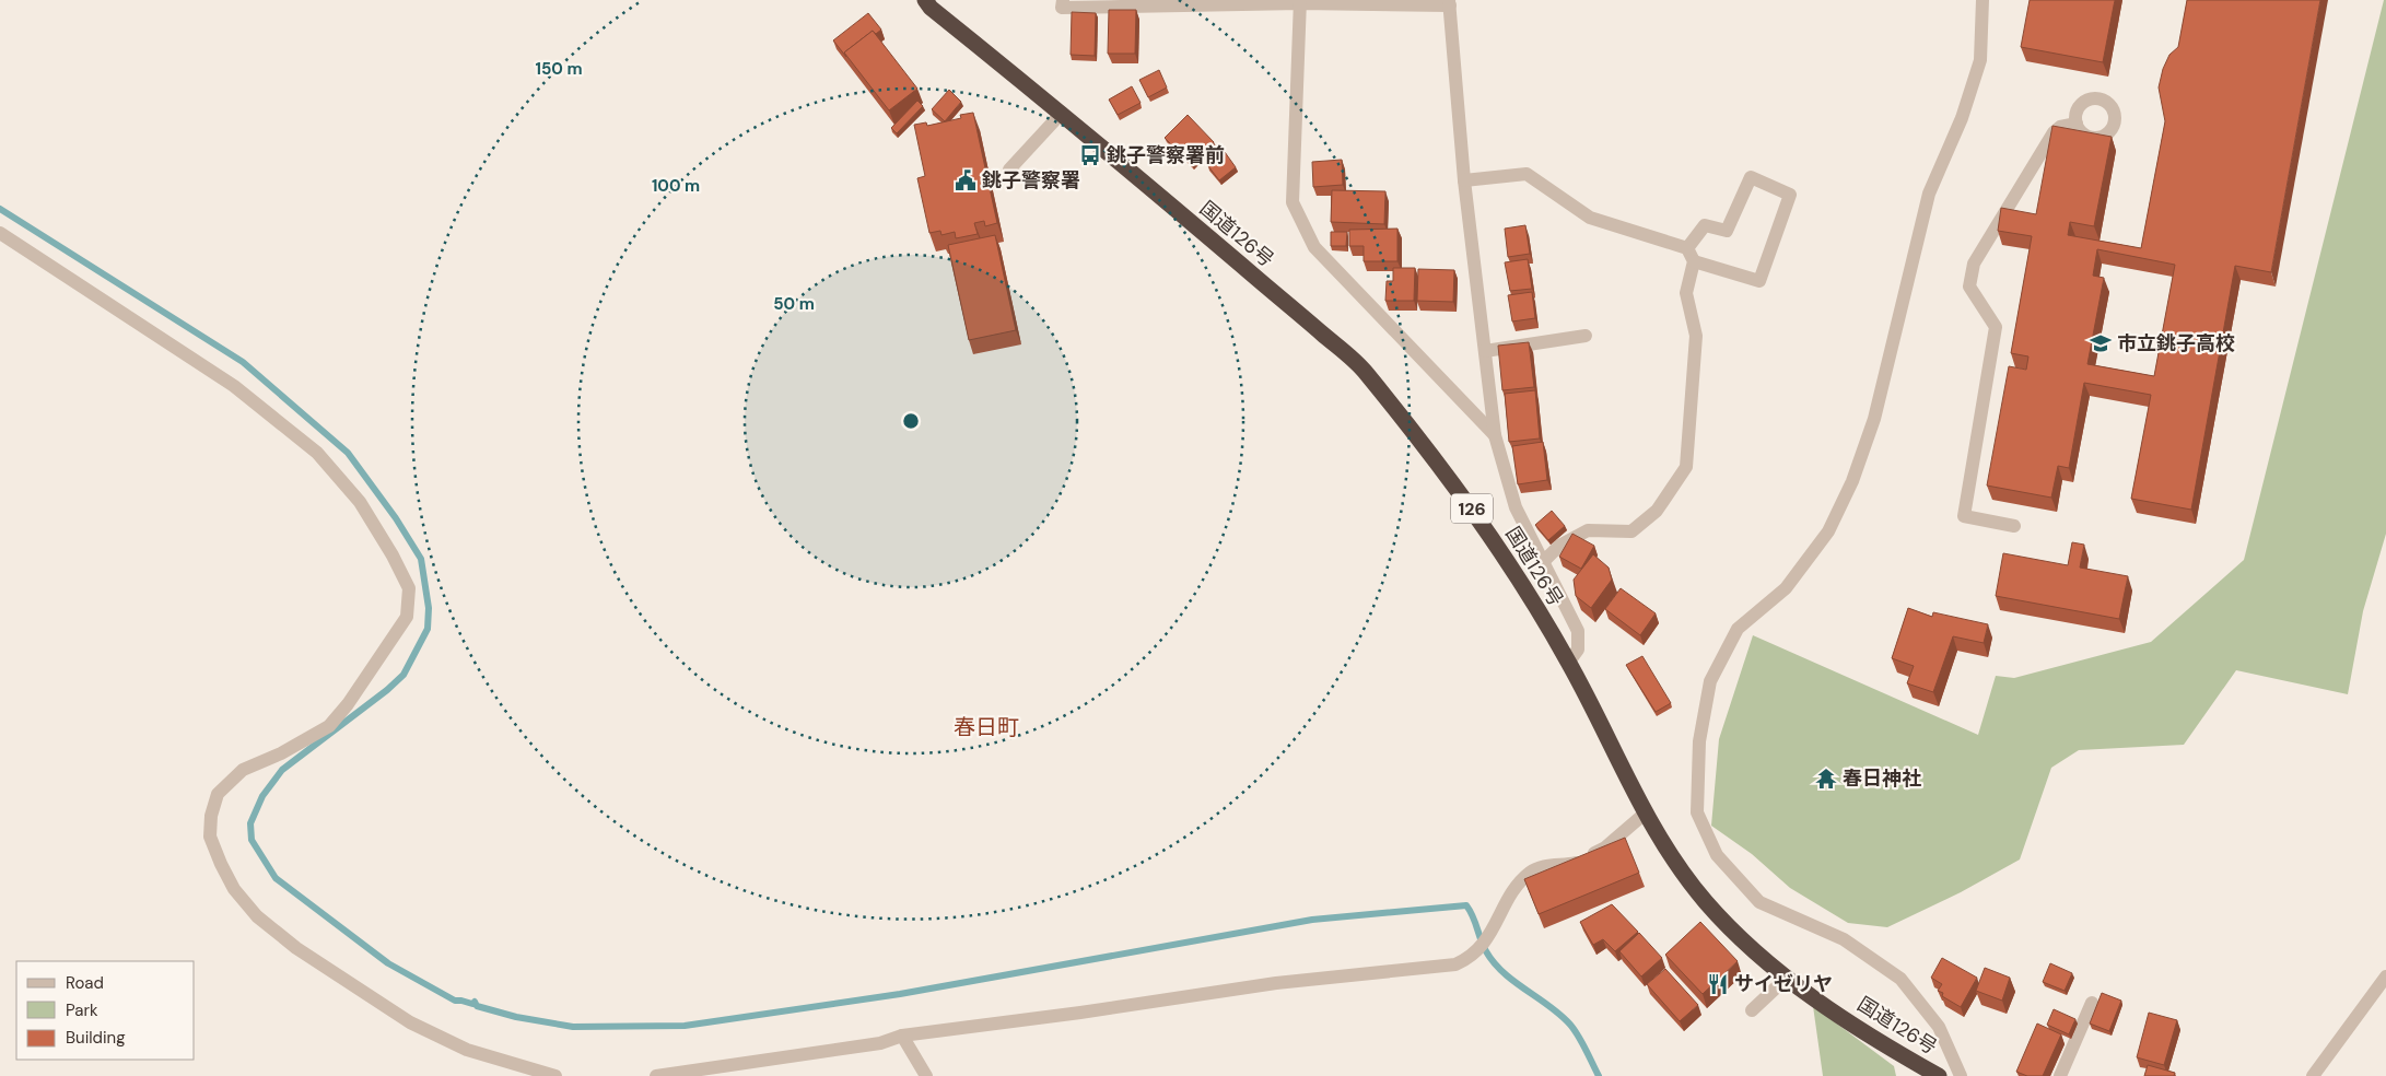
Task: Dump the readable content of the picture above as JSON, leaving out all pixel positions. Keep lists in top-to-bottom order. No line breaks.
{"streets":{"highway":["国道126号","126"]},"districts":["春日町"],"places":{"bus stop":["銚子警察署前"],"public building":["銚子警察署"],"school or university":["市立銚子高校"],"temple":["春日神社"],"restaurant":["サイゼリヤ"]},"legend":["Road","Park","Building"],"rings":["150 m","100 m","50 m"]}
